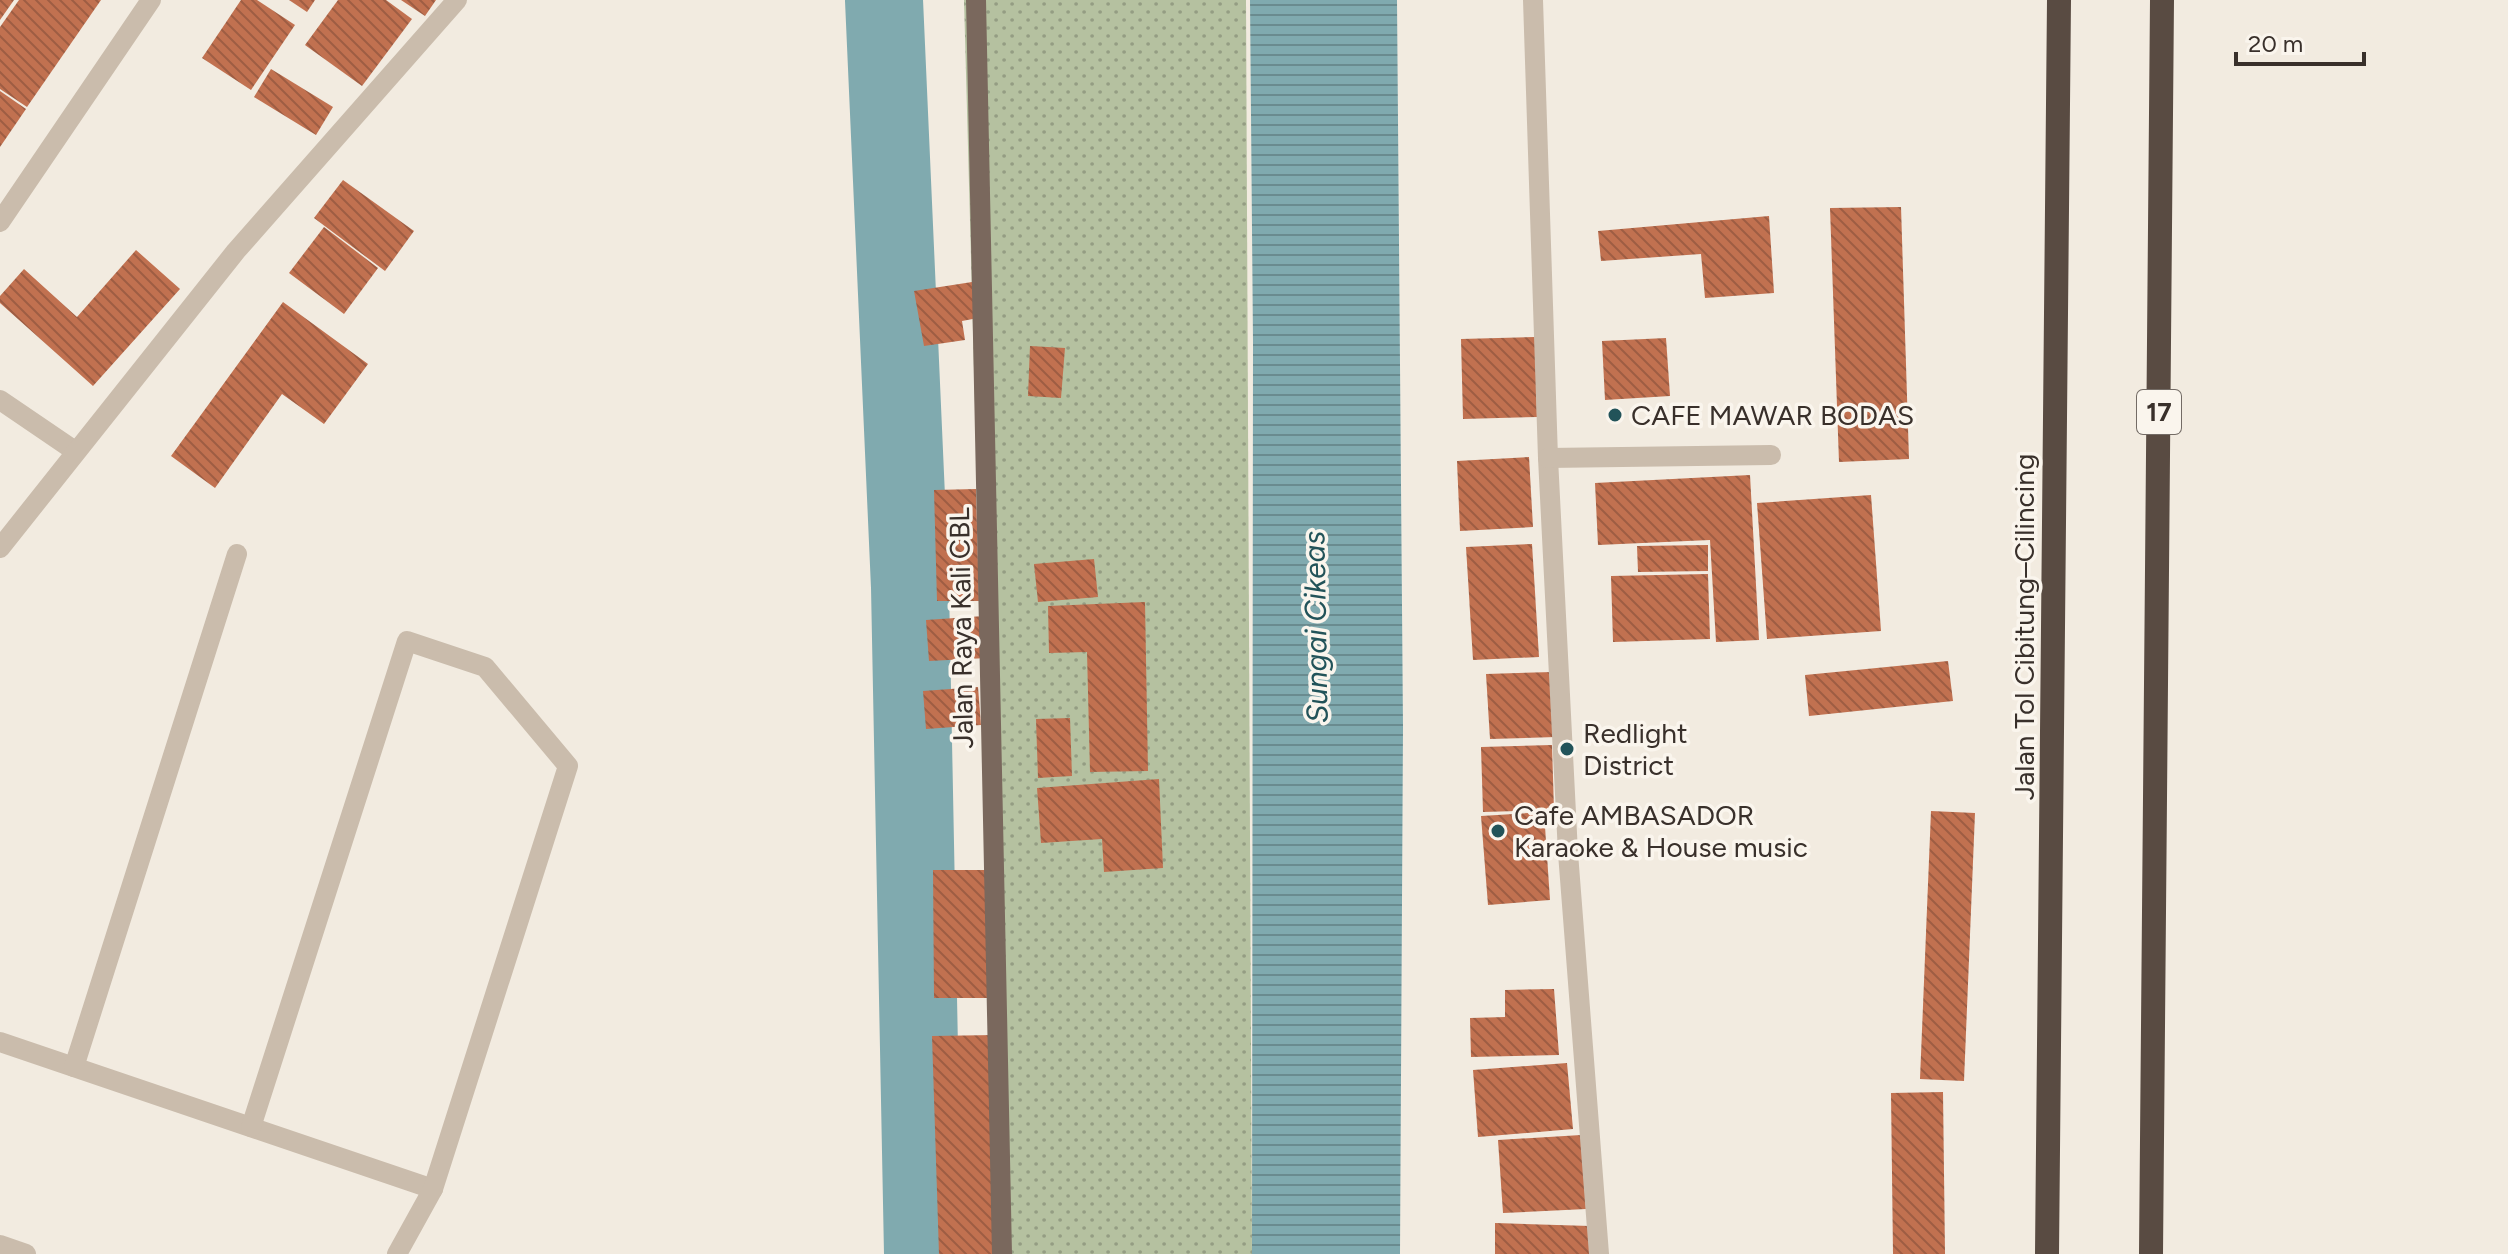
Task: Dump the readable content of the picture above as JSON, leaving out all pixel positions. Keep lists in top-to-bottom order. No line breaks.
{"streets":{"highway":["17","Jalan Tol Cibitung–Cilincing"],"main road":["Jalan Raya Kali CBL"]},"water":["Sungai Cikeas"],"places":["CAFE MAWAR BODAS","Redlight District","Cafe AMBASADOR Karaoke & House music"],"scale_bar":"20 m"}
